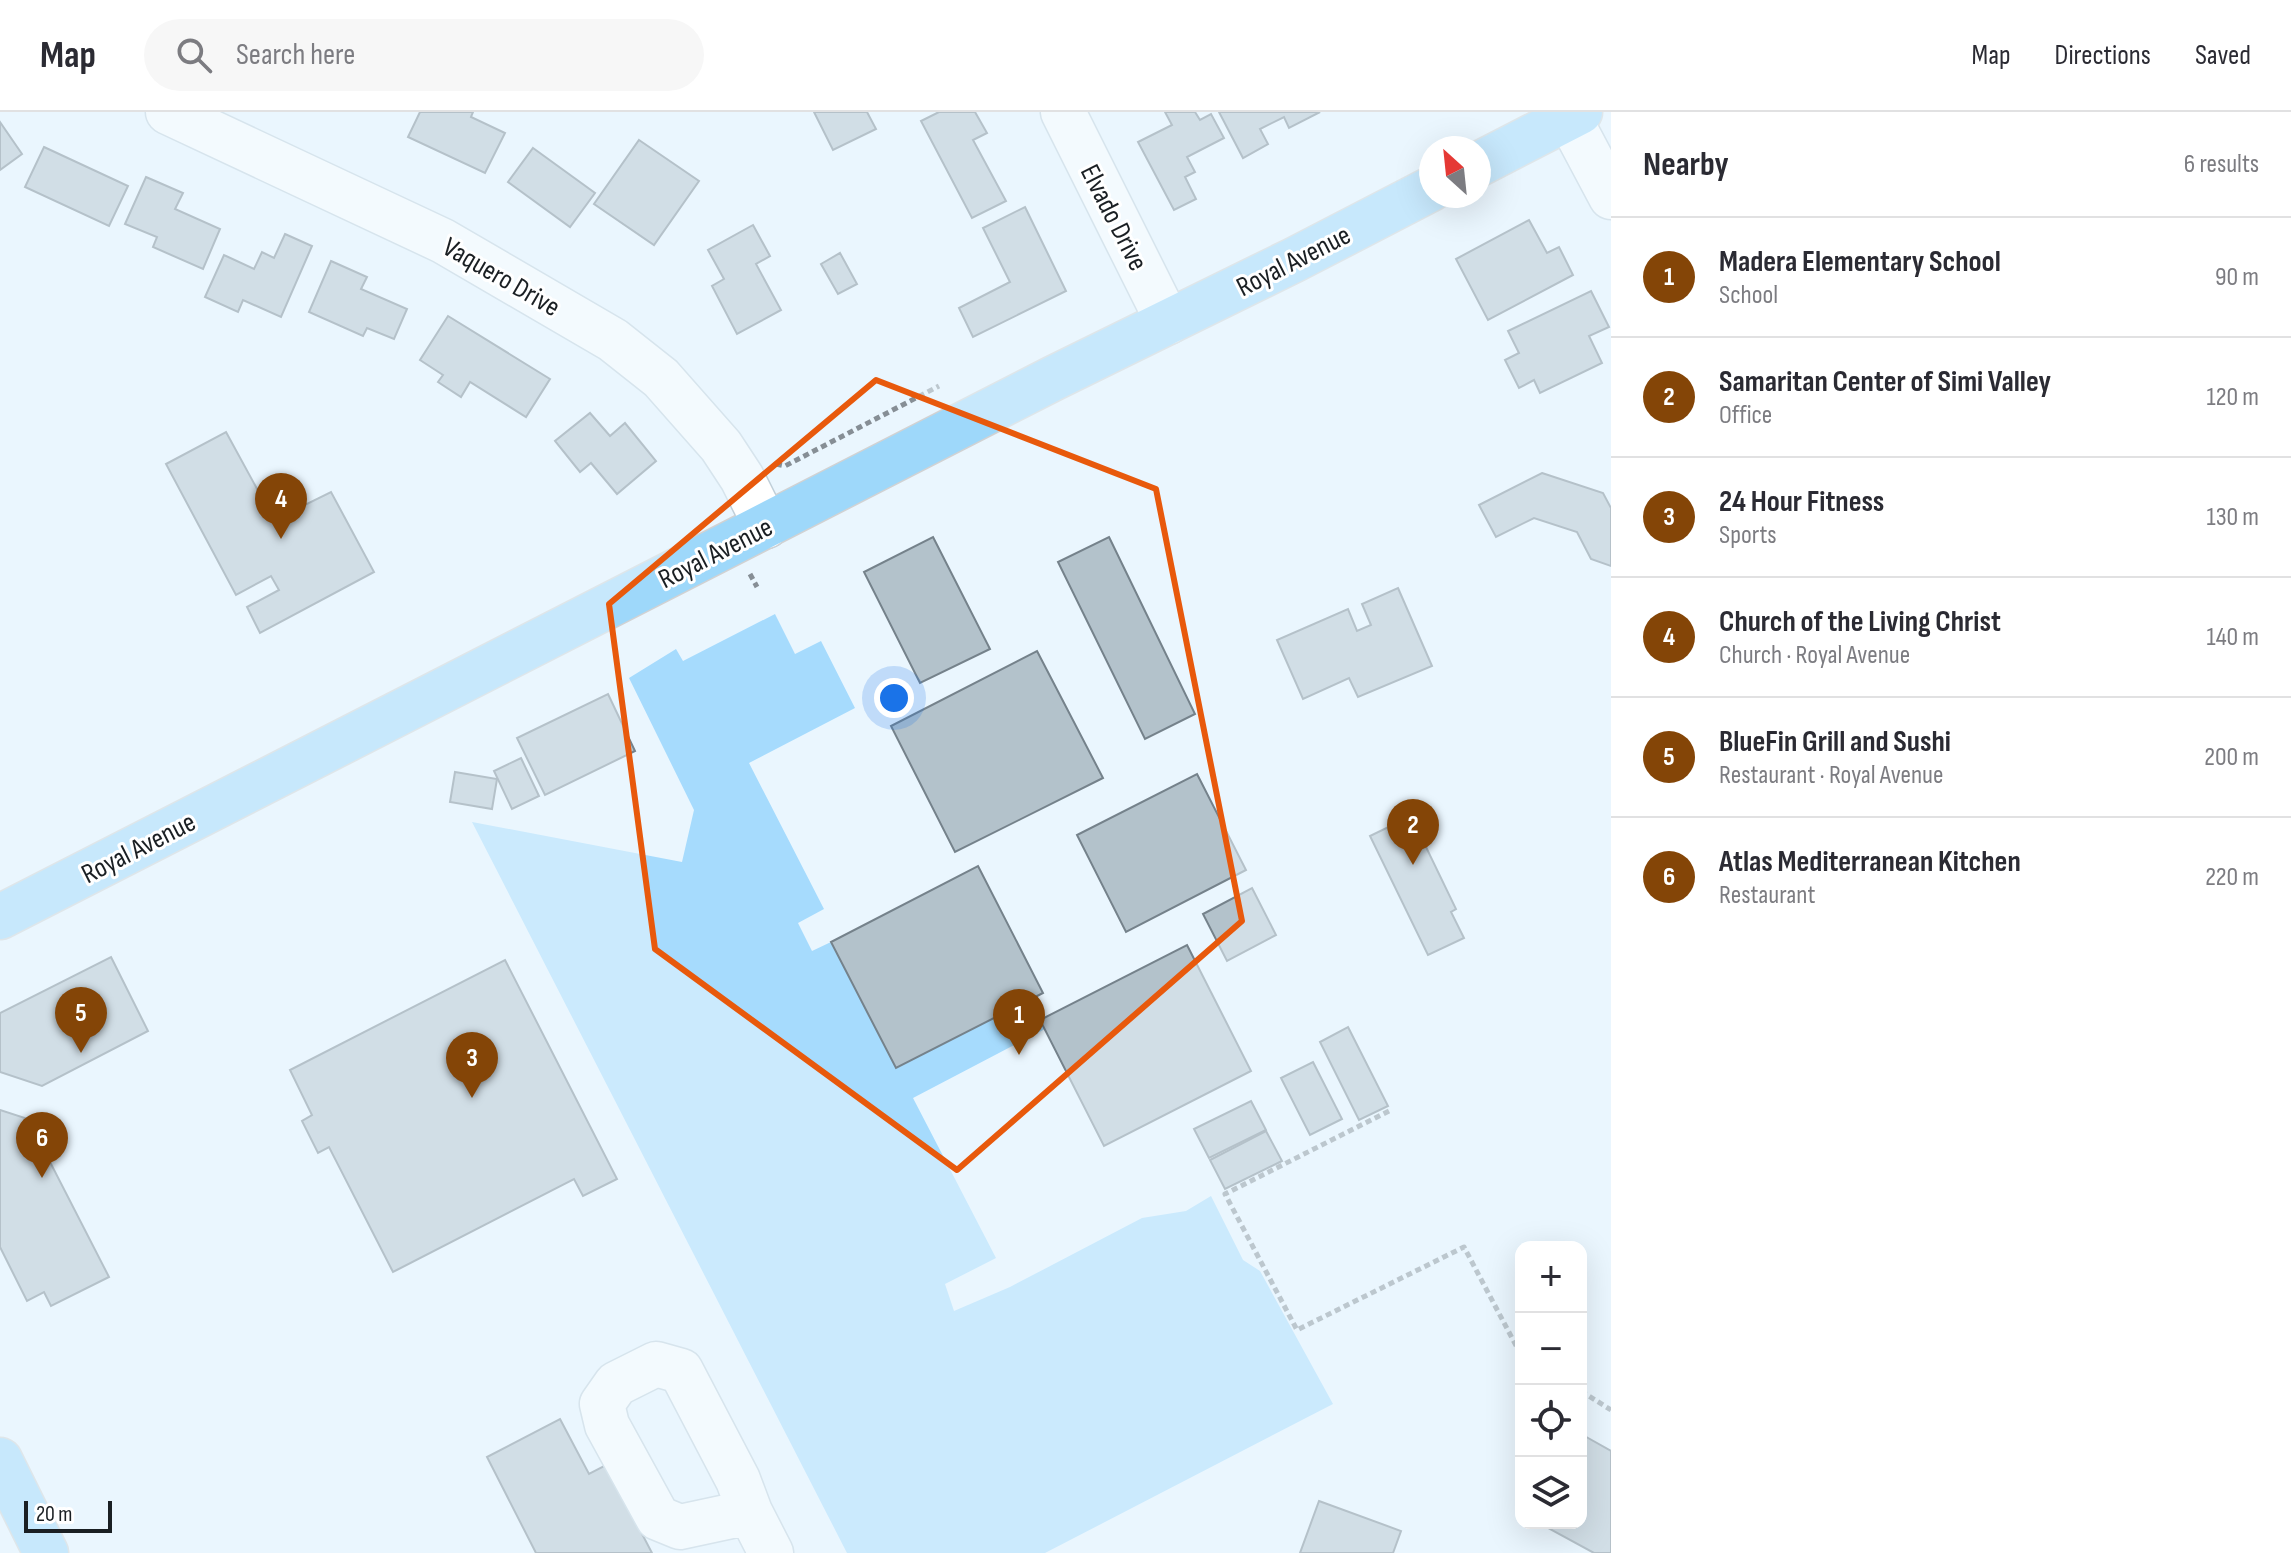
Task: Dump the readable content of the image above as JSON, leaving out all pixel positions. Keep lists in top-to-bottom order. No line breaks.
{"streets":{"main road":["Royal Avenue"],"street":["Elvado Drive","Vaquero Drive"]},"crossings":[["Elvado Drive","Royal Avenue"],["Royal Avenue","Vaquero Drive"]],"scale_bar":"20 m","north":"top left","page":{"header":"Map","search":"Search here","nav":["Map","Directions","Saved"],"heading":["Nearby","6 results"],"list":[{"mark":"1","name":"Madera Elementary School","note":"School","value":"90 m"},{"mark":"2","name":"Samaritan Center of Simi Valley","note":"Office","value":"120 m"},{"mark":"3","name":"24 Hour Fitness","note":"Sports","value":"130 m"},{"mark":"4","name":"Church of the Living Christ","note":"Church · Royal Avenue","value":"140 m"},{"mark":"5","name":"BlueFin Grill and Sushi","note":"Restaurant · Royal Avenue","value":"200 m"},{"mark":"6","name":"Atlas Mediterranean Kitchen","note":"Restaurant","value":"220 m"}],"pins":["4","2","5","1","3","6"],"map_buttons":["+","−"],"scale":"20 m"}}
